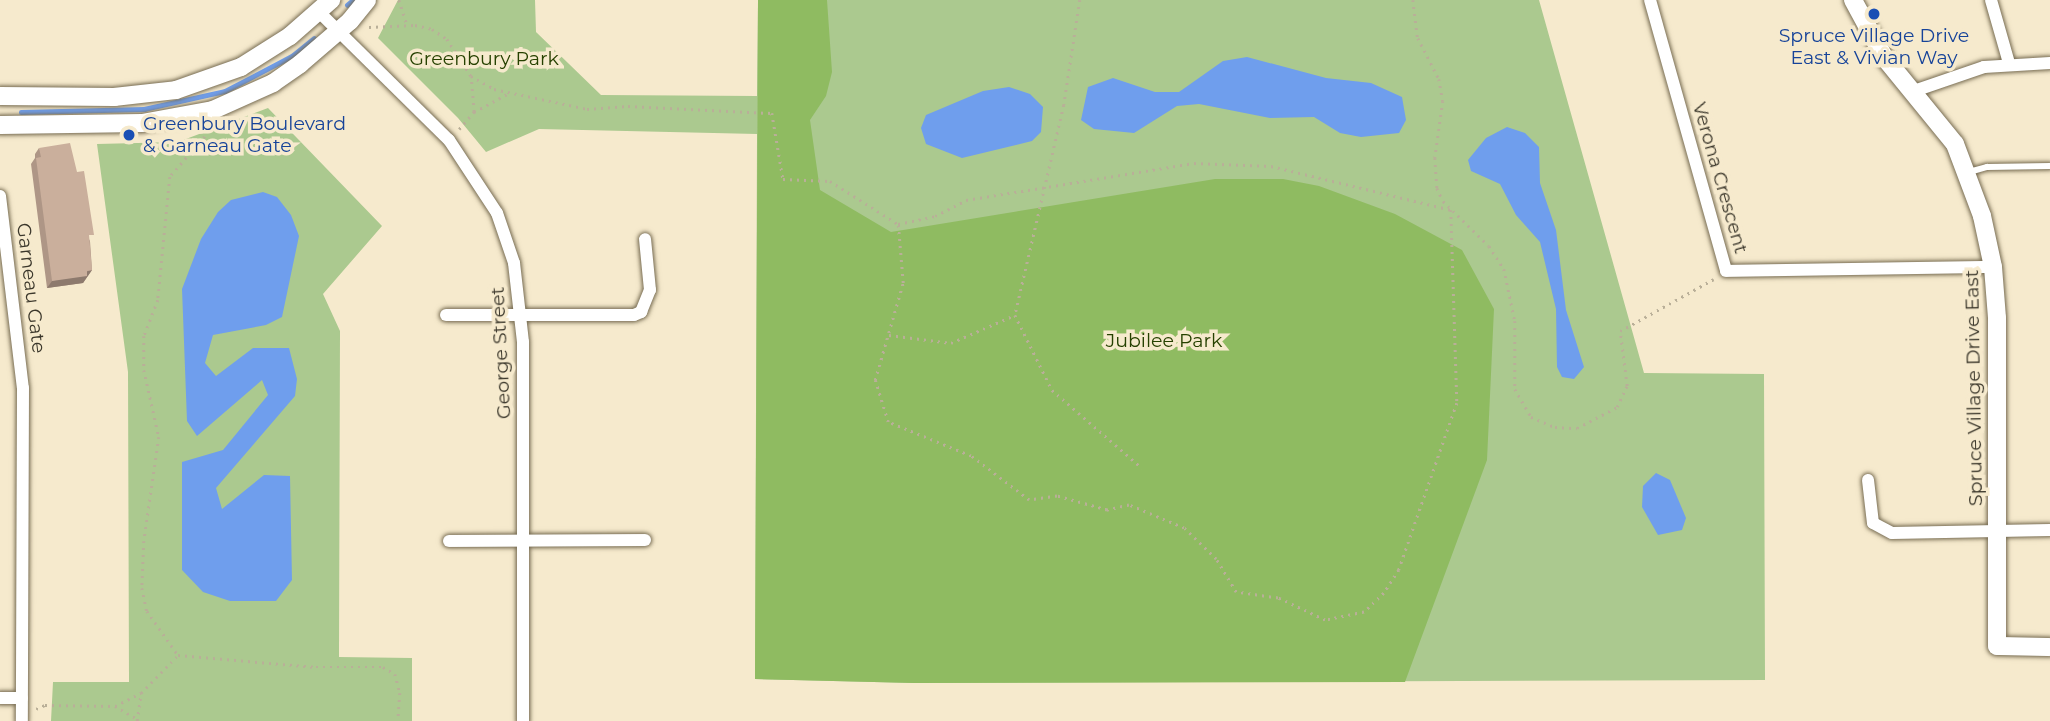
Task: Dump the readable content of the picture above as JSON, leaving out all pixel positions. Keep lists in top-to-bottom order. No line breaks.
{"streets":{"street":["Verona Crescent","Garneau Gate","George Street","Spruce Village Drive East"]},"crossings":[["Verona Crescent","Spruce Village Drive East"]],"parks":["Greenbury Park","Jubilee Park"],"places":["Spruce Village Drive East & Vivian Way","Greenbury Boulevard & Garneau Gate"]}
